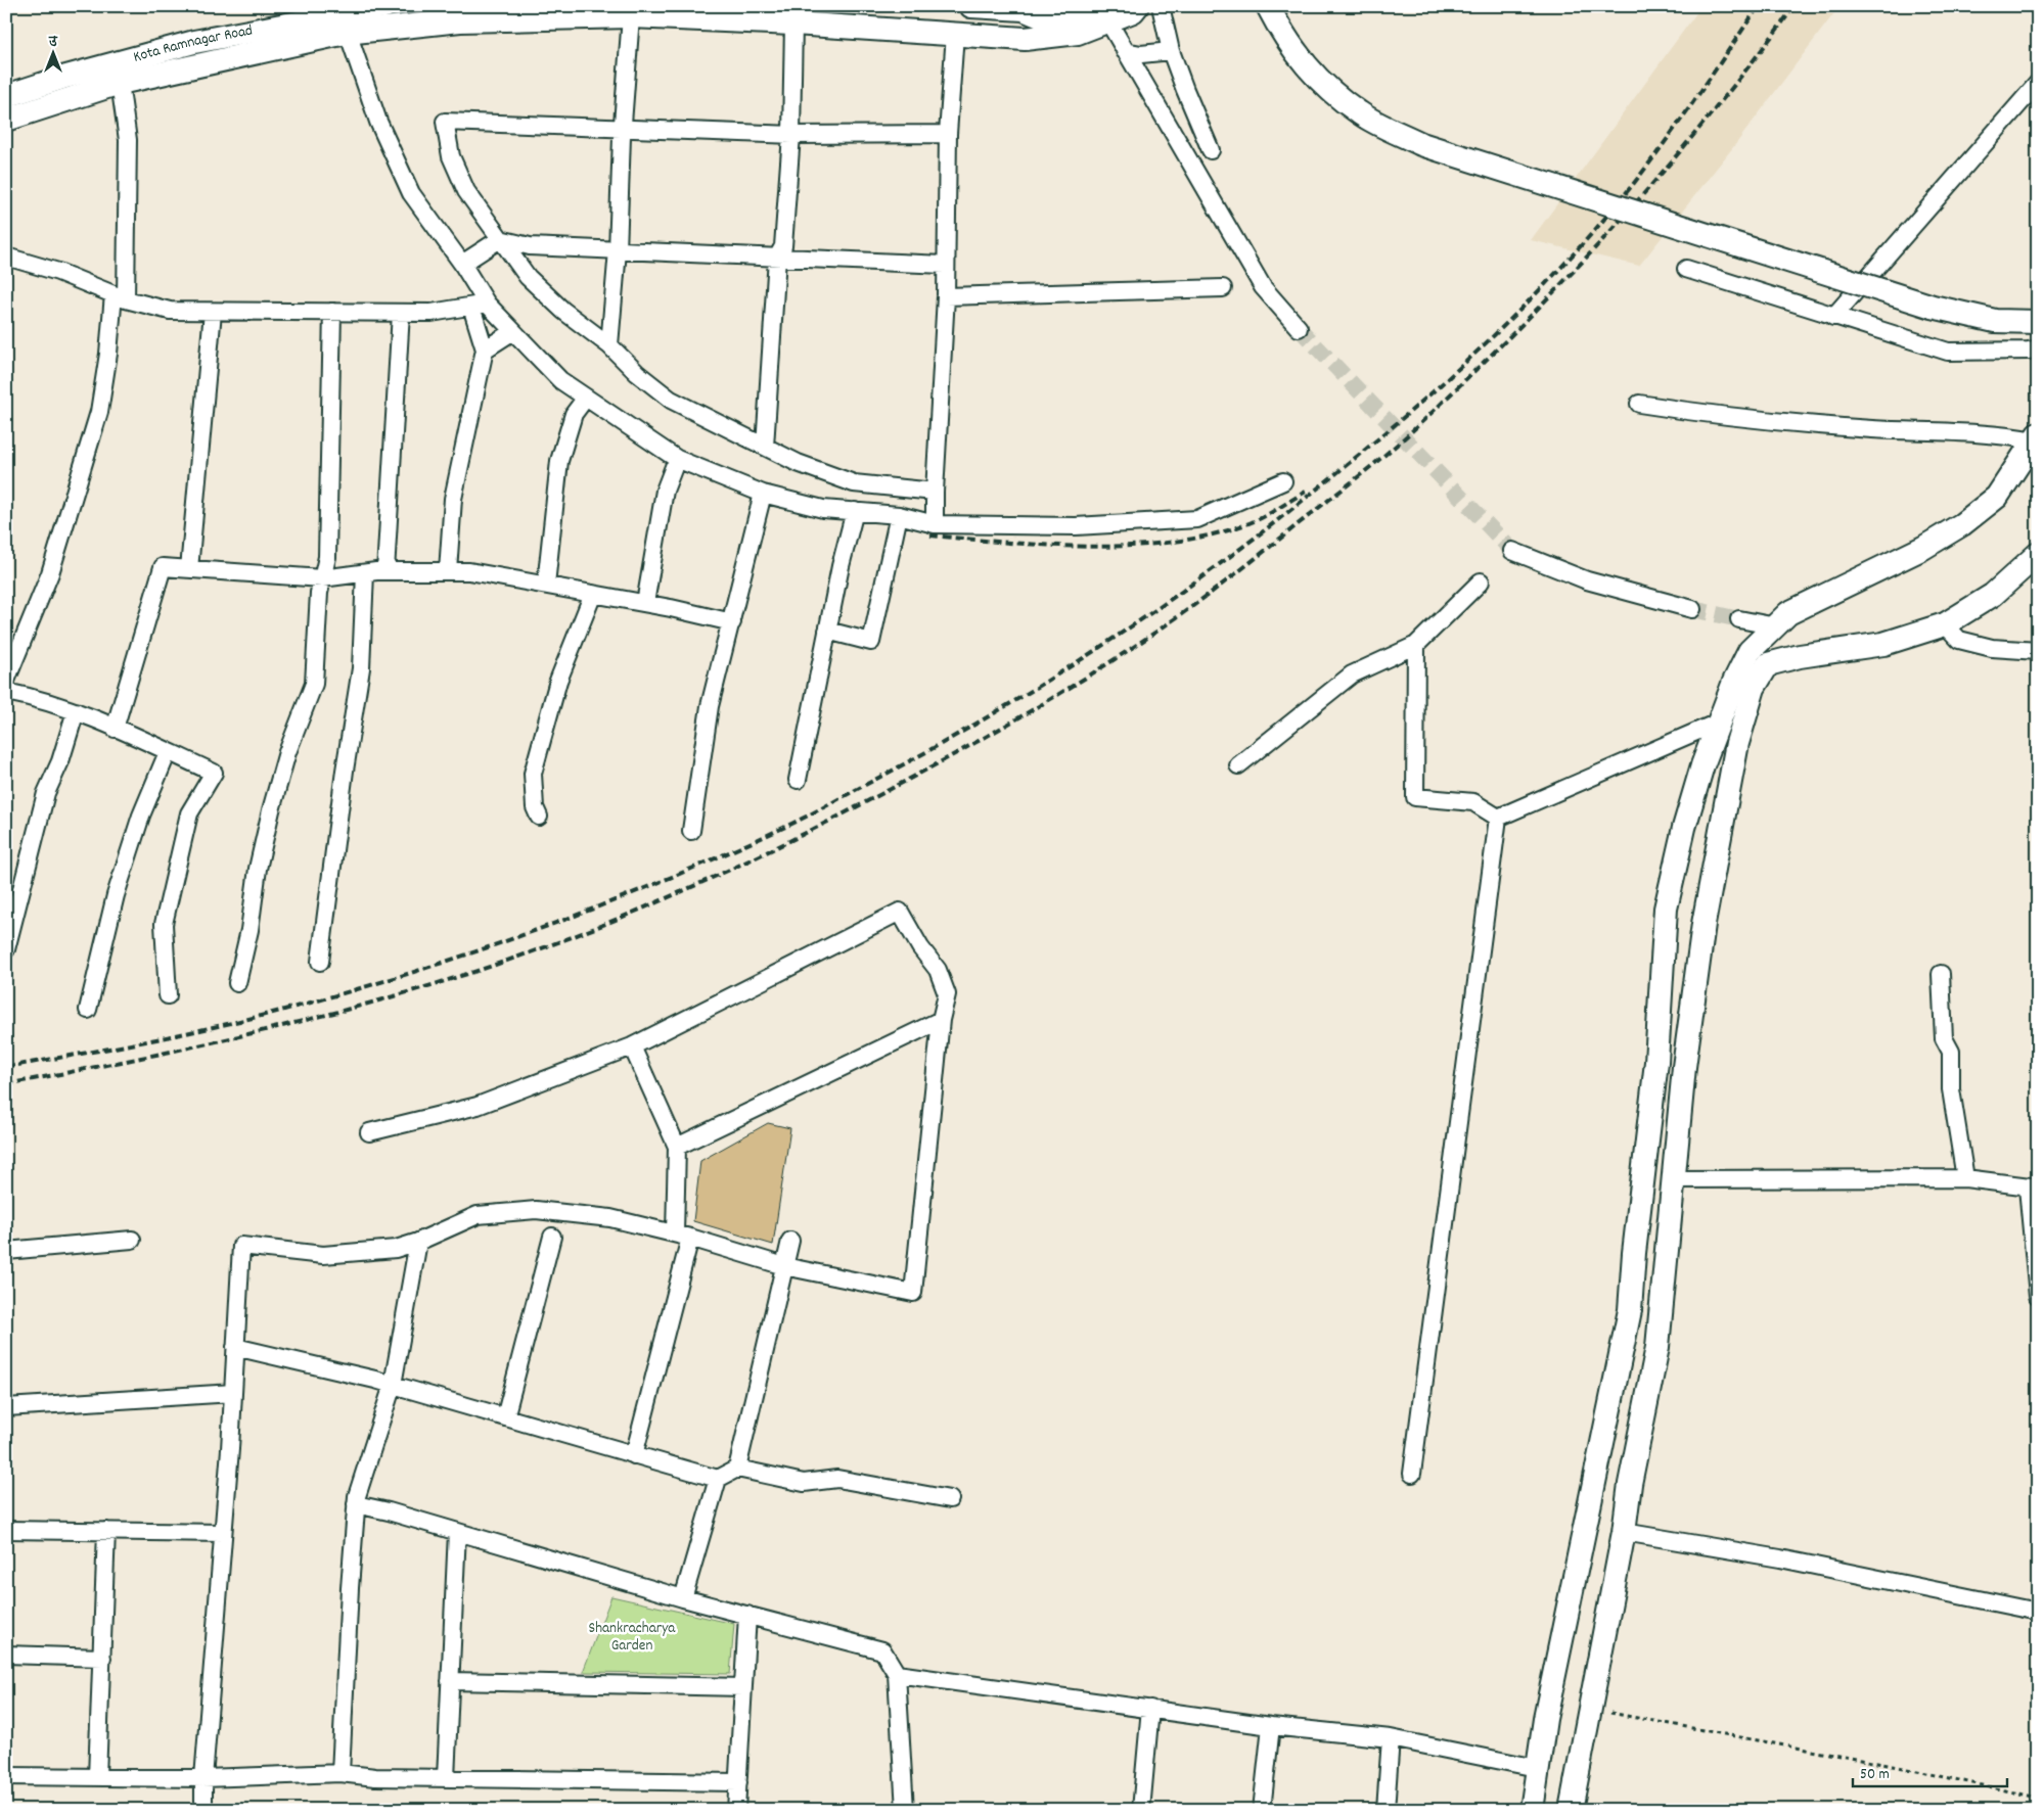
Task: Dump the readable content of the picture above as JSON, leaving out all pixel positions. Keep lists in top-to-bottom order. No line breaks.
{"streets":{"street":["Kota Ramnagar Road"]},"parks":["Shankracharya Garden"],"scale_bar":"50 m","north":"top"}
